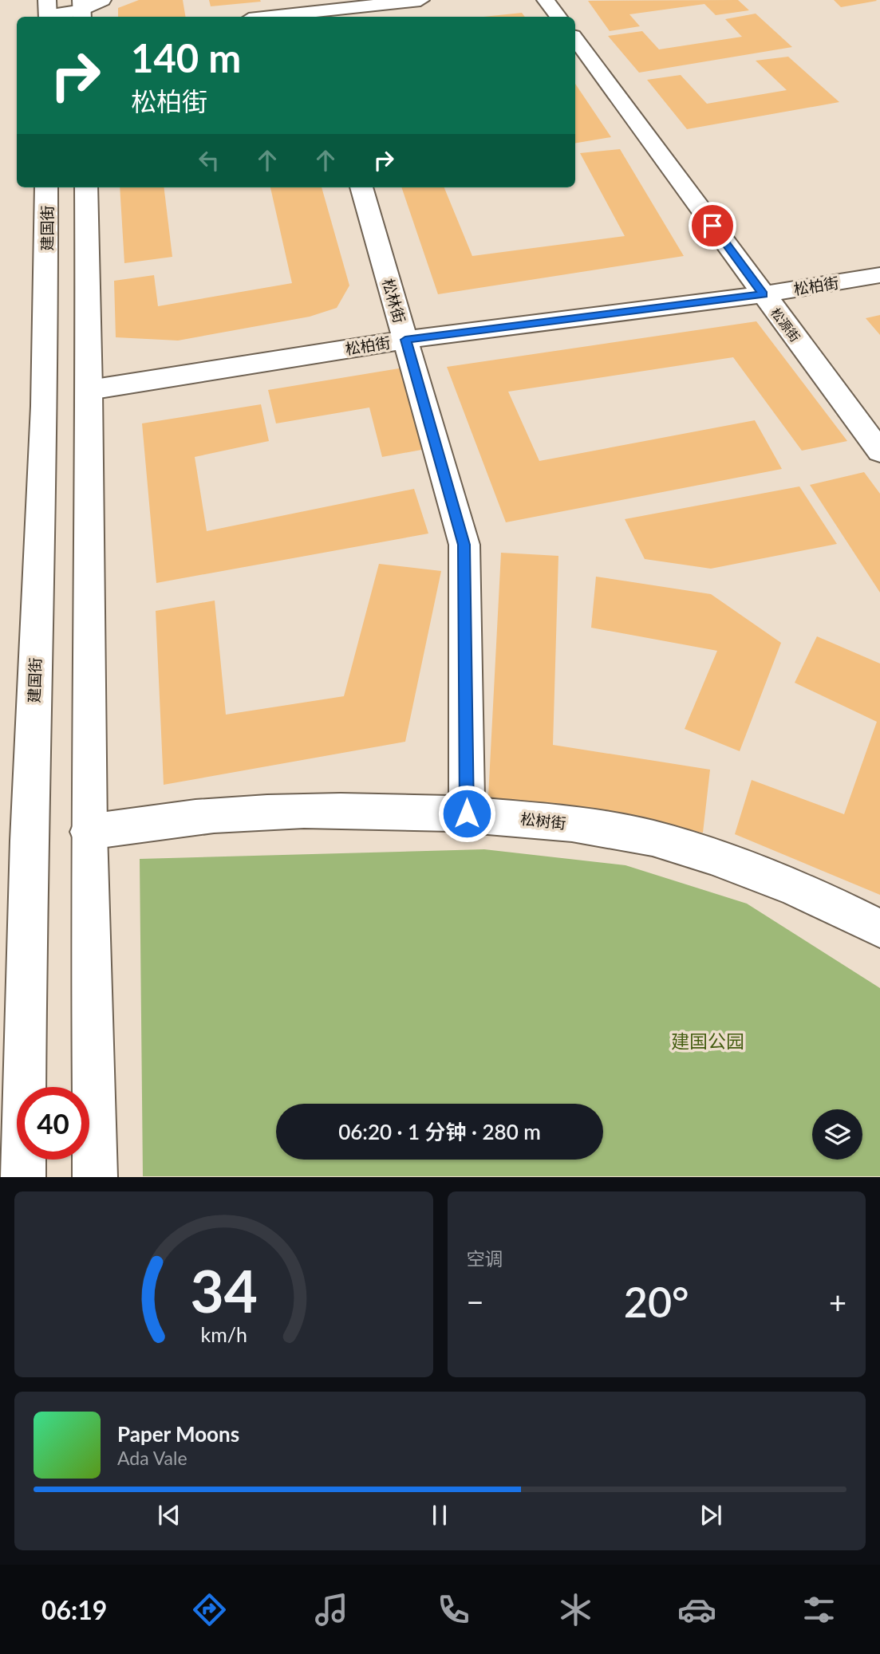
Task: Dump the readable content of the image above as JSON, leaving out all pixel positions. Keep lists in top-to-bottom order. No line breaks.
{"streets":{"street":["建国街","松柏街","松林街","松源街","松树街"]},"crossings":[["松柏街","松林街"],["松柏街","松源街"],["松林街","松树街"]],"parks":["建国公园"],"page":{"turn":["140 m","松柏街"],"limit":"40","trip":"06:20 · 1 分钟 · 280 m","tile":"空调","heat":["−","20°","+"],"song":["Paper Moons","Ada Vale"],"tabs":"06:19","gauge":["34","km/h"]}}
